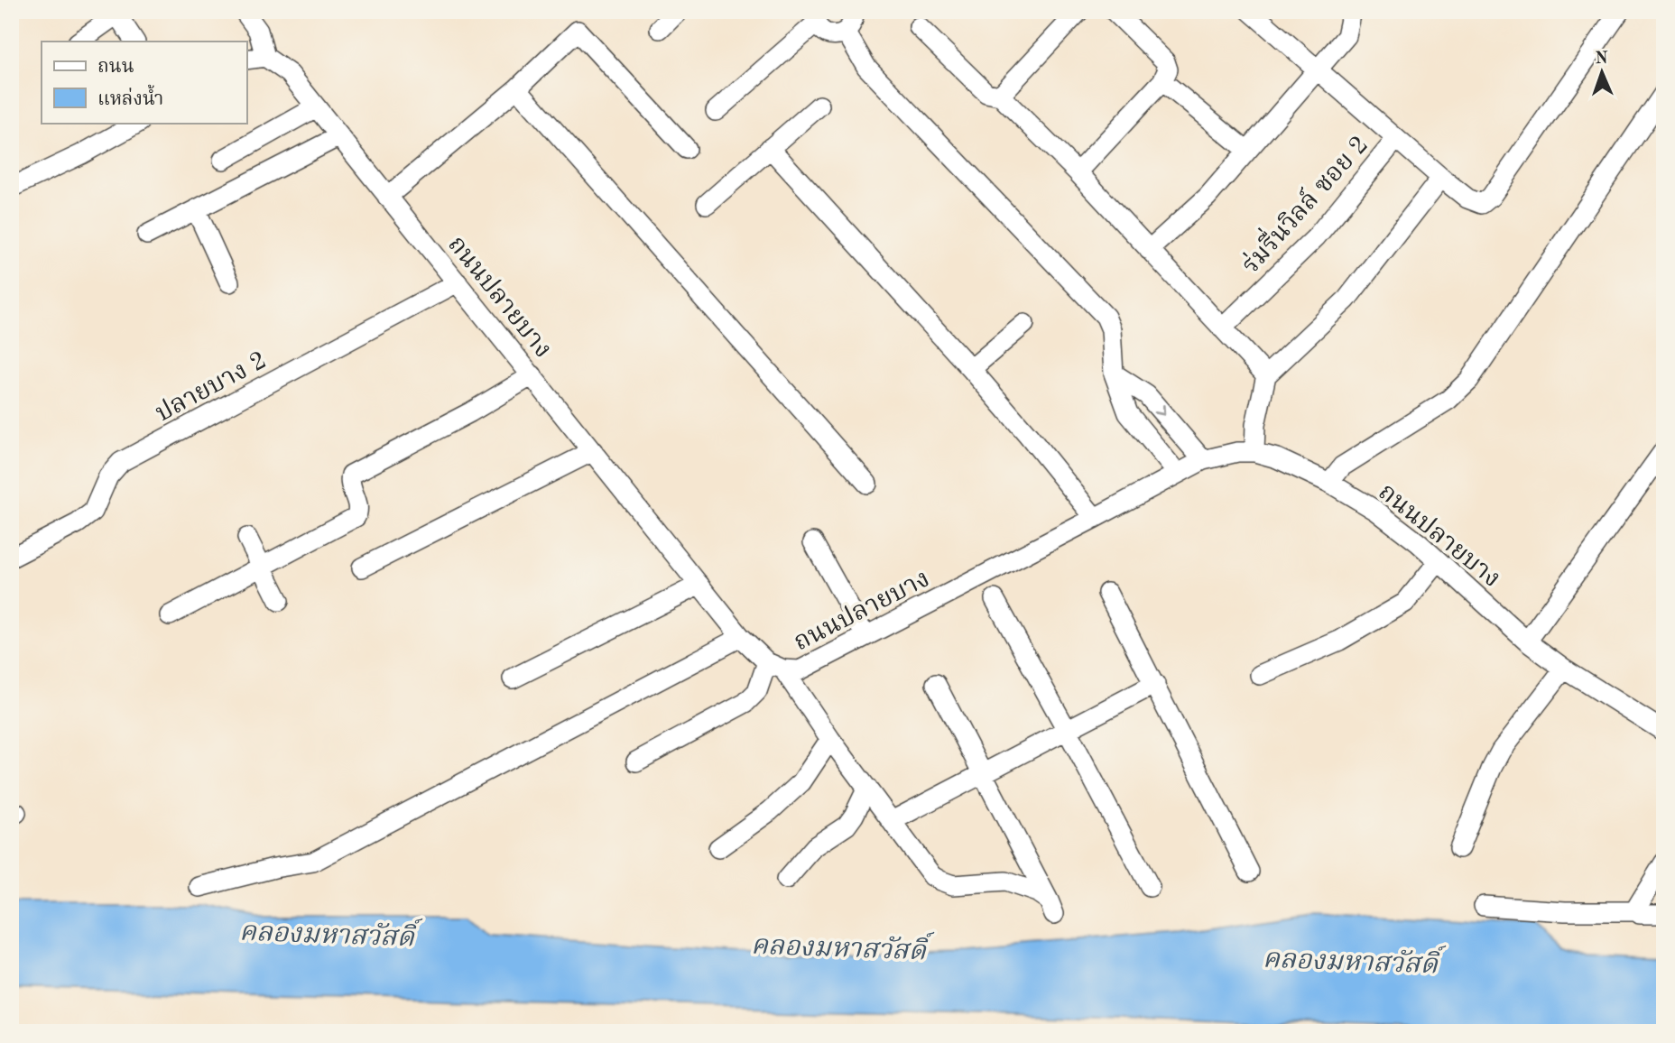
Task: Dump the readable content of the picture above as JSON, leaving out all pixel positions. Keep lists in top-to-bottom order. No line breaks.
{"streets":{"street":["ร่มรื่นวิลล์ ซอย 2","ถนนปลายบาง","ปลายบาง 2"]},"crossings":[["ถนนปลายบาง","ปลายบาง 2"]],"water":["คลองมหาสวัสดิ์"],"legend":["ถนน","แหล่งน้ำ"],"north":"top"}
